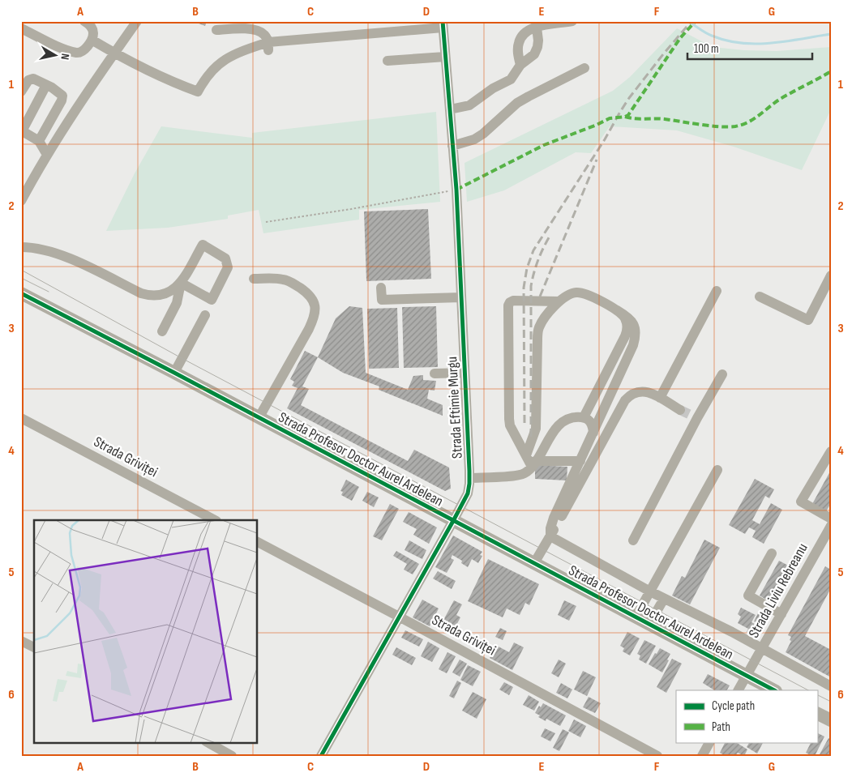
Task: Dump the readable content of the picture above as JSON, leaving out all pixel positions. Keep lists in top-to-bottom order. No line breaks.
{"streets":{"main road":["Strada Profesor Doctor Aurel Ardelean"],"street":["Strada Eftimie Murgu","Strada Griviței","Strada Liviu Rebreanu"]},"crossings":[["Strada Eftimie Murgu","Strada Griviței"],["Strada Eftimie Murgu","Strada Profesor Doctor Aurel Ardelean"],["Strada Profesor Doctor Aurel Ardelean","Strada Liviu Rebreanu"]],"legend":["Cycle path","Path"],"scale_bar":"100 m","north":"right","grid":{"columns":["A","B","C","D","E","F","G"],"rows":["1","2","3","4","5","6"]}}
